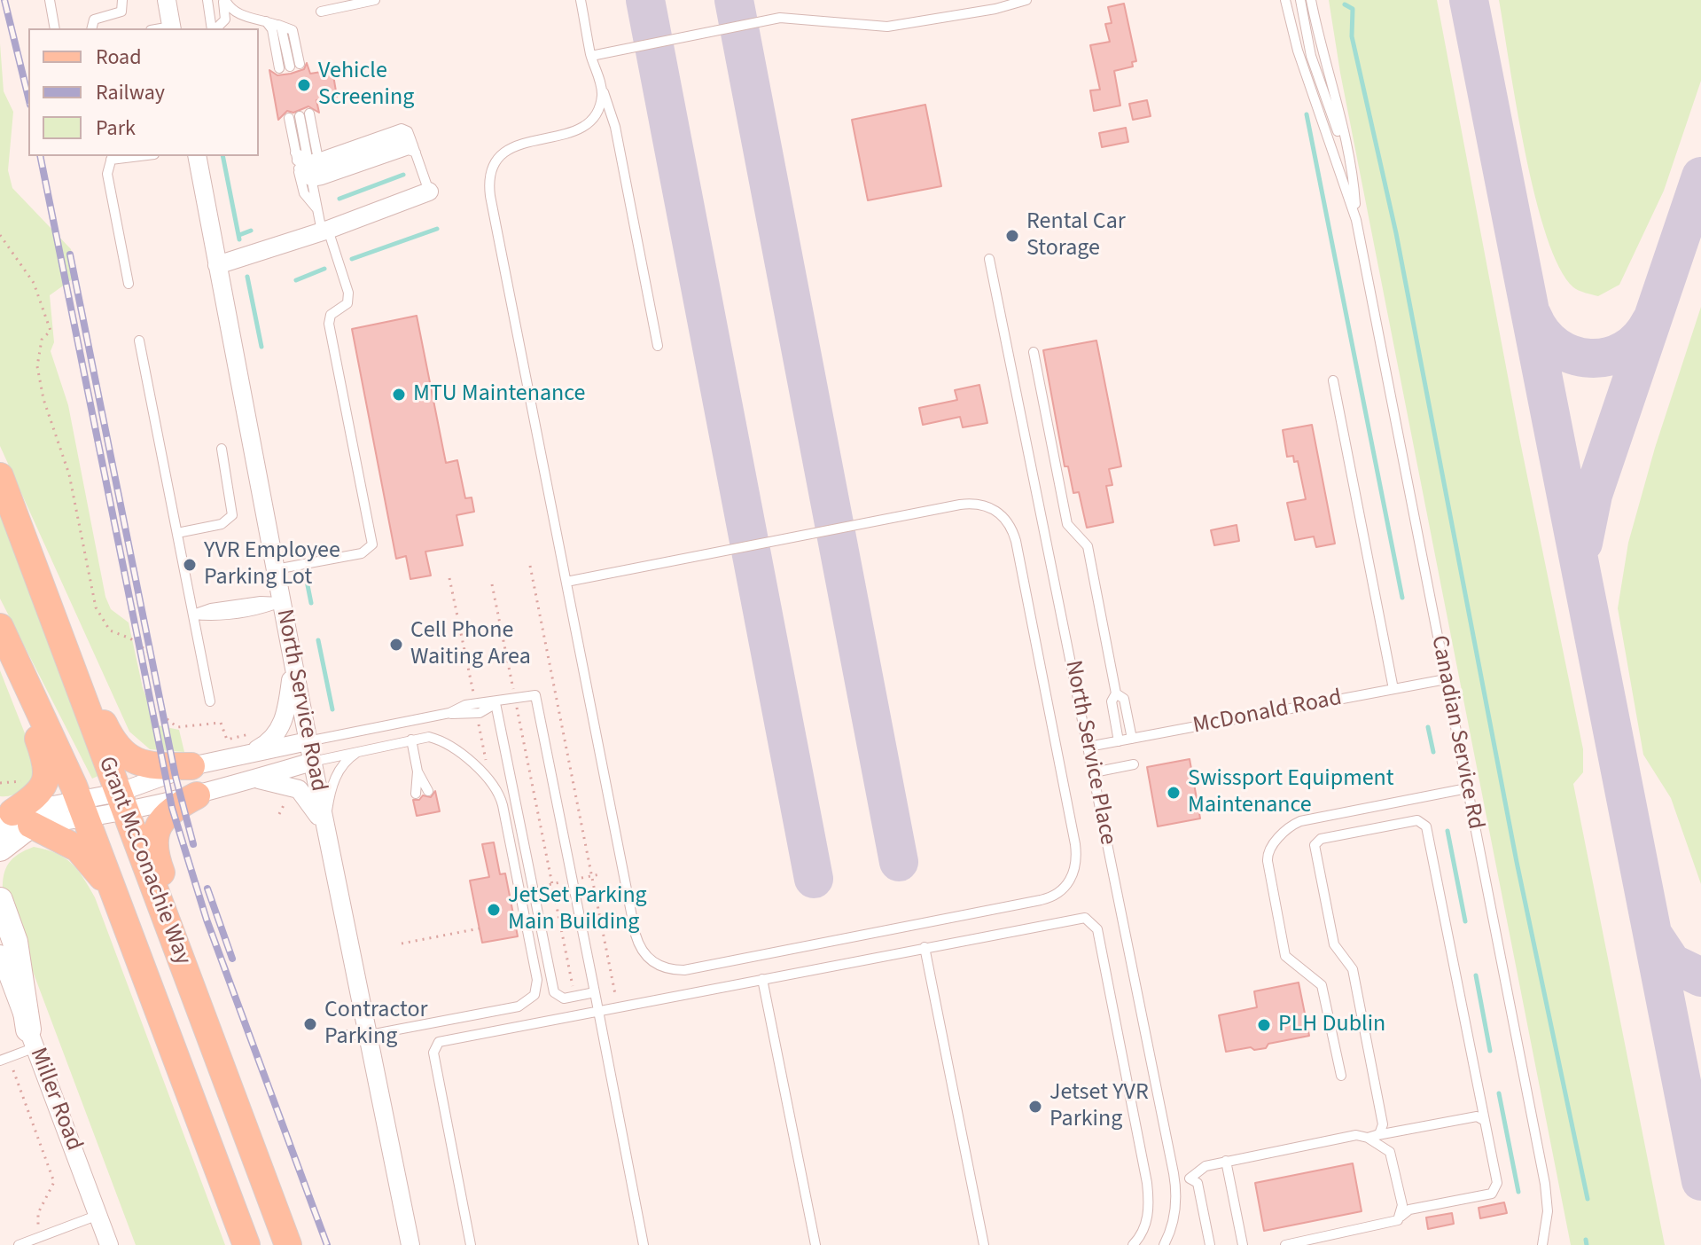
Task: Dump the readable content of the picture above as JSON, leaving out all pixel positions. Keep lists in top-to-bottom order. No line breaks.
{"streets":{"main road":["Grant McConachie Way"],"street":["North Service Road","Miller Road"],"lane":["McDonald Road","Canadian Service Rd","North Service Place"]},"crossings":[["McDonald Road","Canadian Service Rd"],["McDonald Road","North Service Place"]],"places":["Vehicle Screening","Rental Car Storage","MTU Maintenance","YVR Employee Parking Lot","Cell Phone Waiting Area","Swissport Equipment Maintenance","JetSet Parking Main Building","Contractor Parking","PLH Dublin","Jetset YVR Parking"],"legend":["Road","Railway","Park"]}
